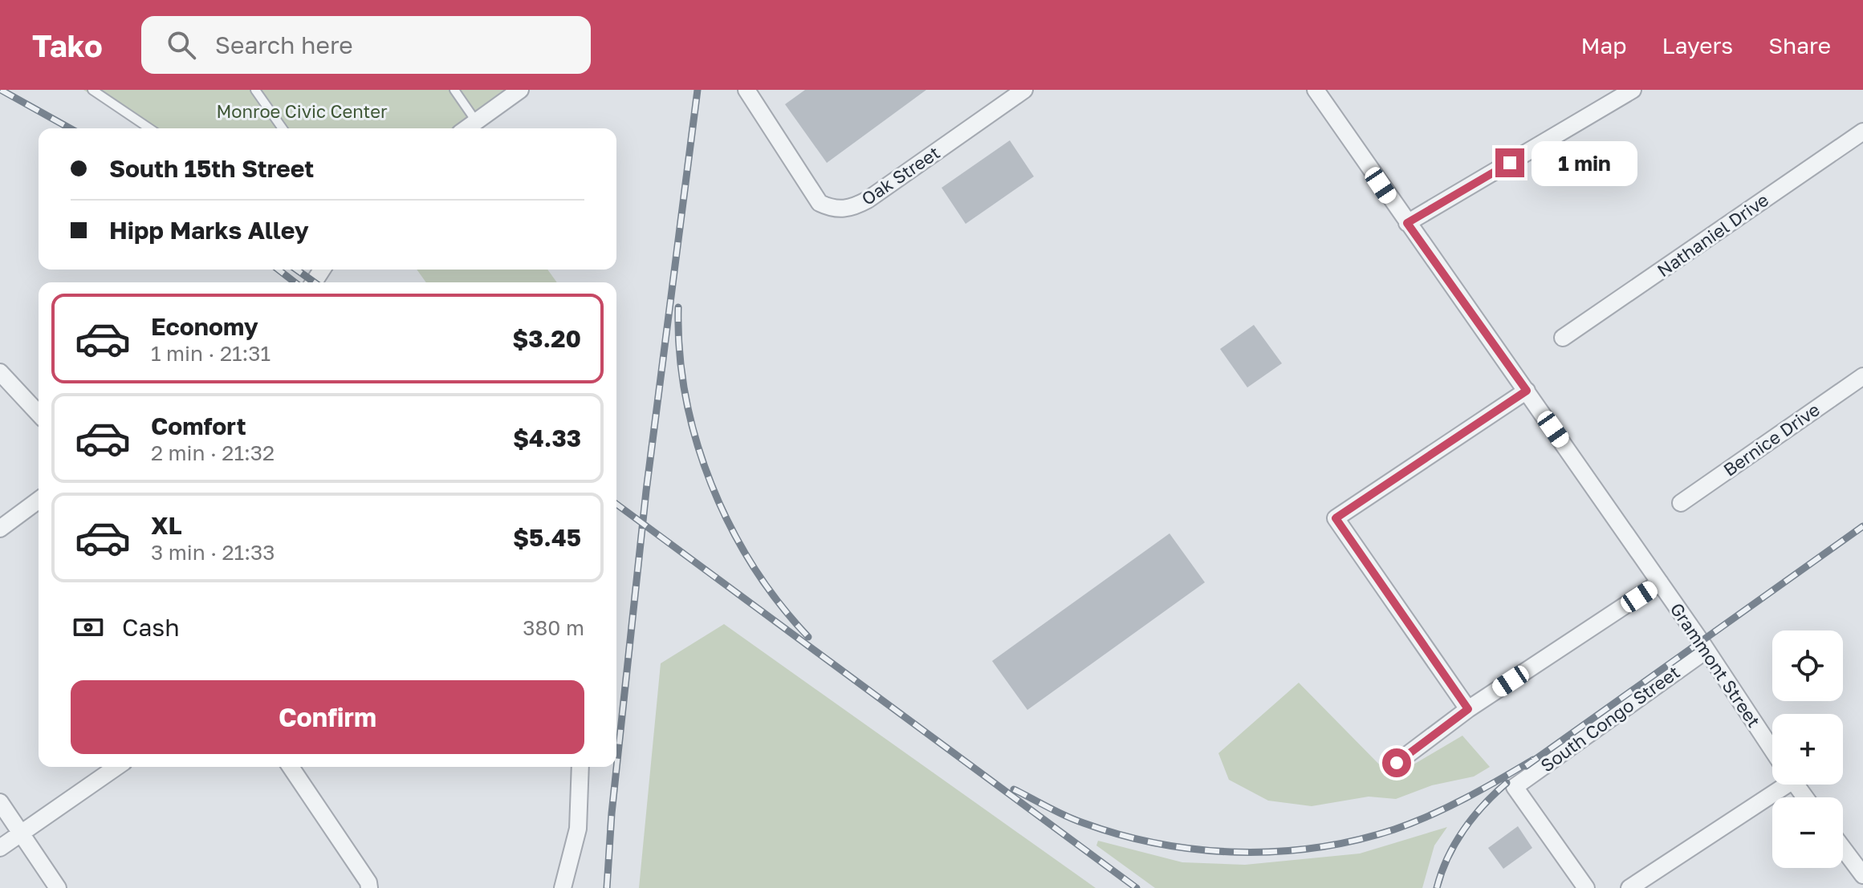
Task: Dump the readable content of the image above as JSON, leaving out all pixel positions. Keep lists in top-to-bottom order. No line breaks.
{"streets":{"street":["Oak Street","Nathaniel Drive","Bernice Drive","Grammont Street","South Congo Street"]},"crossings":[["Grammont Street","South Congo Street"]],"parks":["Monroe Civic Center"],"page":{"header":"Tako","search":"Search here","nav":["Map","Layers","Share"],"banner":["South 15th Street","Hipp Marks Alley"],"bubble":"1 min","list":[{"name":"Economy","note":"1 min · 21:31","value":"$3.20"},{"name":"Comfort","note":"2 min · 21:32","value":"$4.33"},{"name":"XL","note":"3 min · 21:33","value":"$5.45"}],"pay":["Cash","380 m"],"map_buttons":["+","−"],"buttons":"Confirm"}}
